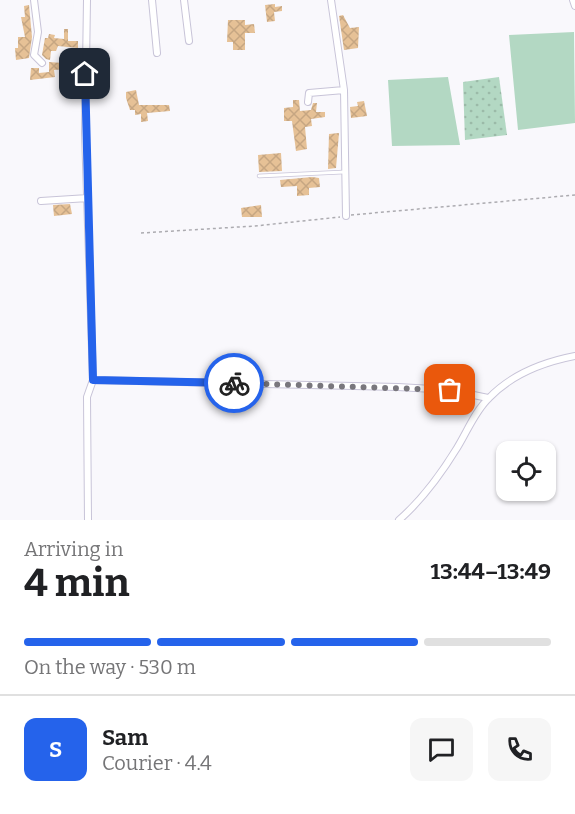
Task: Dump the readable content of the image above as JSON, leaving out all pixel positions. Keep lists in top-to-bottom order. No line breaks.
{"page":{"heading":["4 min","Arriving in","13:44–13:49"],"panel":["Sam","Courier · 4.4"],"bar":"On the way · 530 m","round":"S"}}
